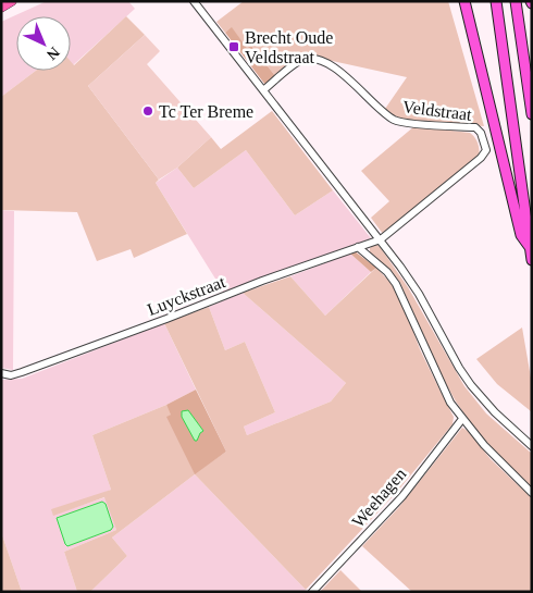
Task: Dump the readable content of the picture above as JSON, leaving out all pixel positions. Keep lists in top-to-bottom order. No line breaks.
{"streets":{"street":["Veldstraat","Luyckstraat","Weehagen"]},"crossings":[["Veldstraat","Luyckstraat"]],"places":{"transit":["Brecht Oude Veldstraat"],"other":["Tc Ter Breme"]},"north":"bottom right"}
